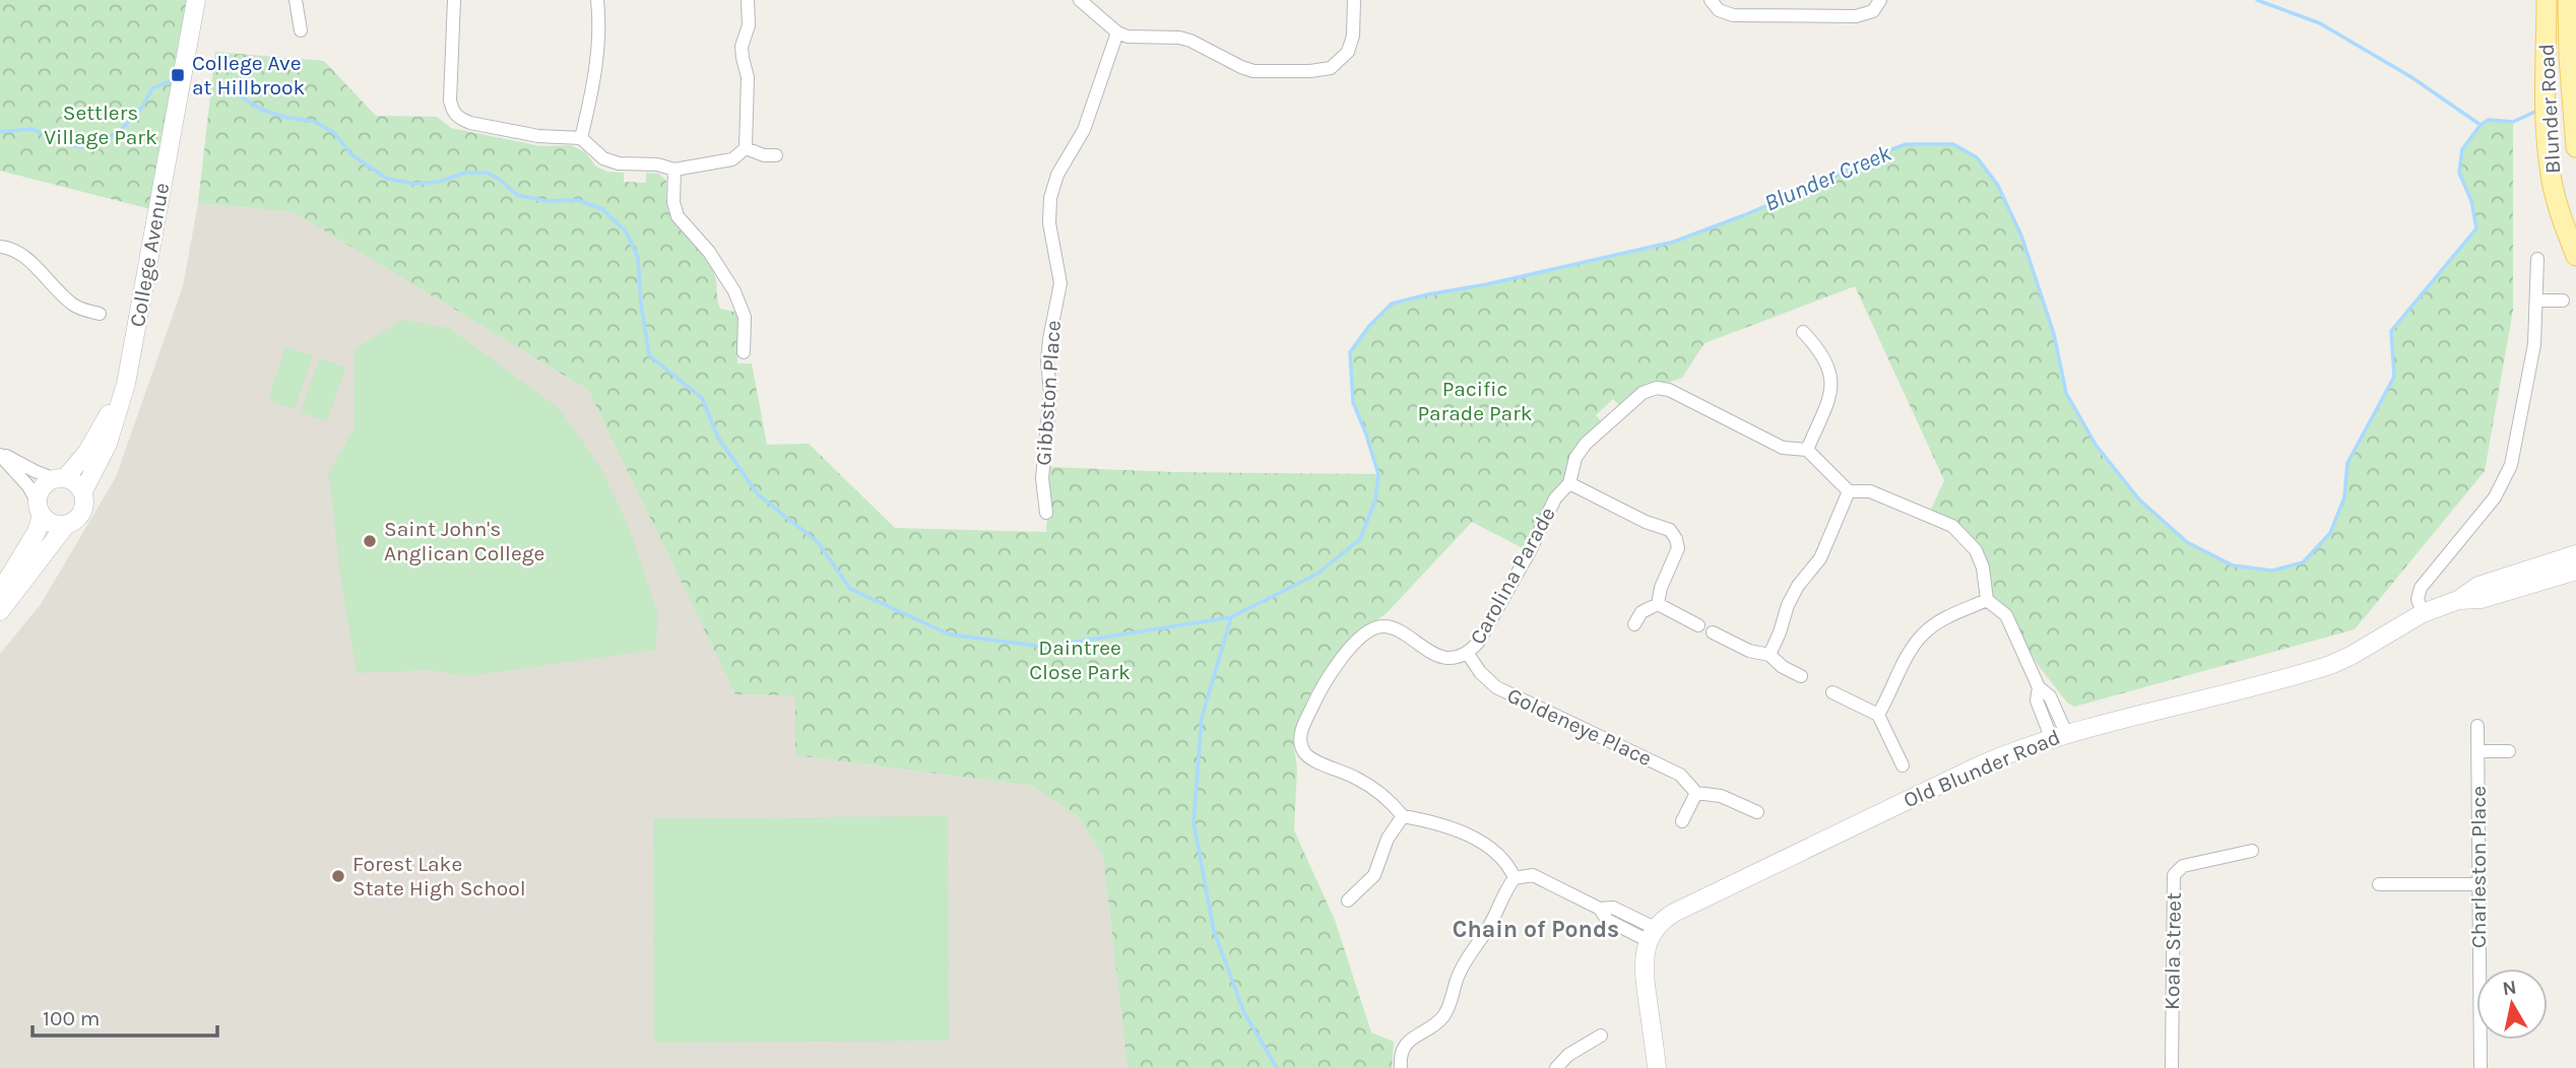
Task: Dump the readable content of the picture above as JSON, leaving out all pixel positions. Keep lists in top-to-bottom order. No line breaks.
{"streets":{"main road":["Blunder Road","College Avenue","Old Blunder Road"],"street":["Gibbston Place","Carolina Parade","Goldeneye Place","Charleston Place","Koala Street"]},"crossings":[["Carolina Parade","Goldeneye Place"]],"districts":["Chain of Ponds"],"water":["Blunder Creek"],"parks":["Settlers Village Park","Pacific Parade Park","Daintree Close Park"],"places":{"transit":["College Ave at Hillbrook"],"other":["Saint John's Anglican College","Forest Lake State High School"]},"scale_bar":"100 m","north":"top"}
